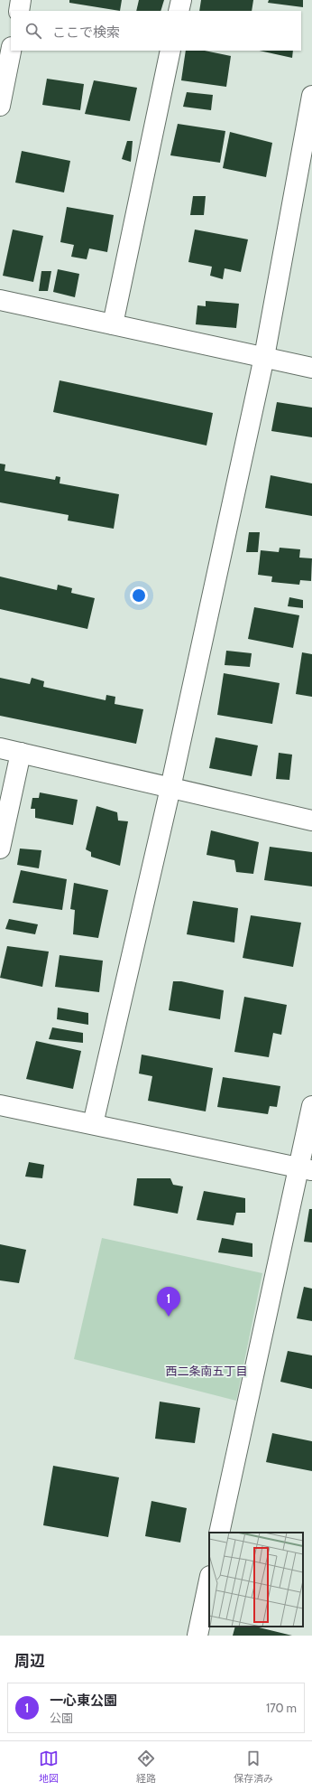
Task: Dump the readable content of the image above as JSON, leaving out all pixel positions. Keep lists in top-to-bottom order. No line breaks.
{"districts":["西二条南五丁目"],"page":{"search":"ここで検索","pins":"1","heading":"周辺","list":[{"mark":"1","name":"一心東公園","note":"公園","value":"170 m"}],"nav":["地図","経路","保存済み"]}}
